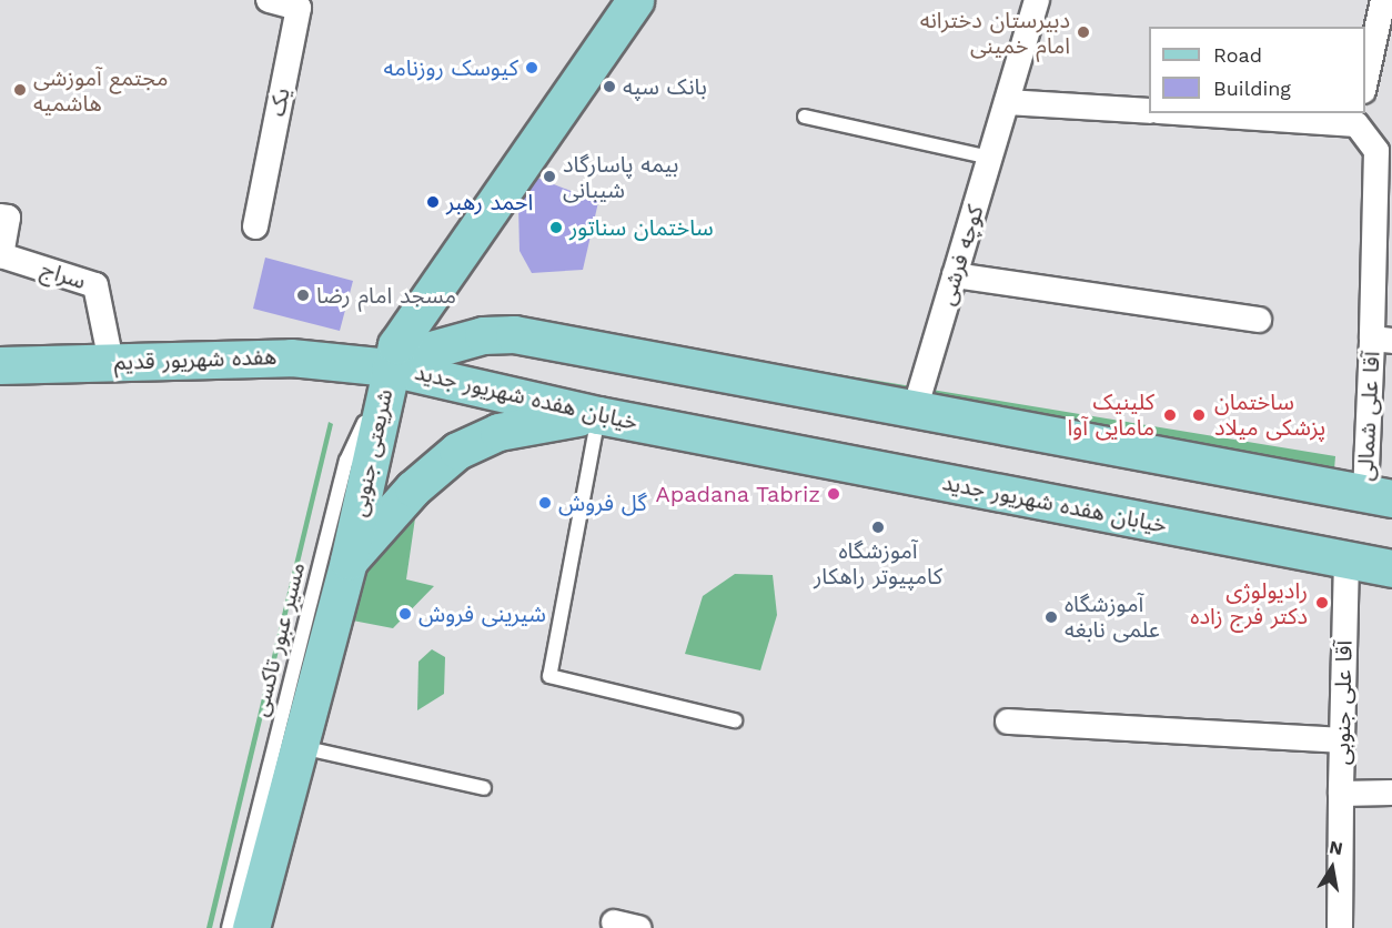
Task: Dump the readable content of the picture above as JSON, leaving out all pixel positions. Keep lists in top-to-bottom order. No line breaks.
{"streets":{"main road":["هفده شهریور قدیم","خیابان هفده شهریور جدید","شریعتی جنوبی"],"street":["یک","کوچه فرشی","سراج","آقا علی شمالی","آقا علی جنوبی"],"lane":["مسیر عبور تاکسی"]},"crossings":[["کوچه فرشی","خیابان هفده شهریور جدید"],["سراج","هفده شهریور قدیم"],["هفده شهریور قدیم","خیابان هفده شهریور جدید"],["هفده شهریور قدیم","شریعتی جنوبی"],["هفده شهریور قدیم","مسیر عبور تاکسی"],["خیابان هفده شهریور جدید","آقا علی شمالی"],["خیابان هفده شهریور جدید","شریعتی جنوبی"],["خیابان هفده شهریور جدید","مسیر عبور تاکسی"],["خیابان هفده شهریور جدید","آقا علی جنوبی"],["شریعتی جنوبی","مسیر عبور تاکسی"]],"places":["دبیرستان دخترانه امام خمینی","کیوسک روزنامه","بانک سپه","مجتمع آموزشی هاشمیه","بیمه پاسارگاد شیبانی","احمد رهبر","ساختمان سناتور","مسجد امام رضا","کلینیک مامایی آوا","ساختمان پزشکی میلاد","Apadana Tabriz","گل فروش","آموزشگاه کامپیوتر راهکار","رادیولوژی دکتر فرج زاده","شیرینی فروش","آموزشگاه علمی نابغه"],"legend":["Road","Building"],"north":"top"}
